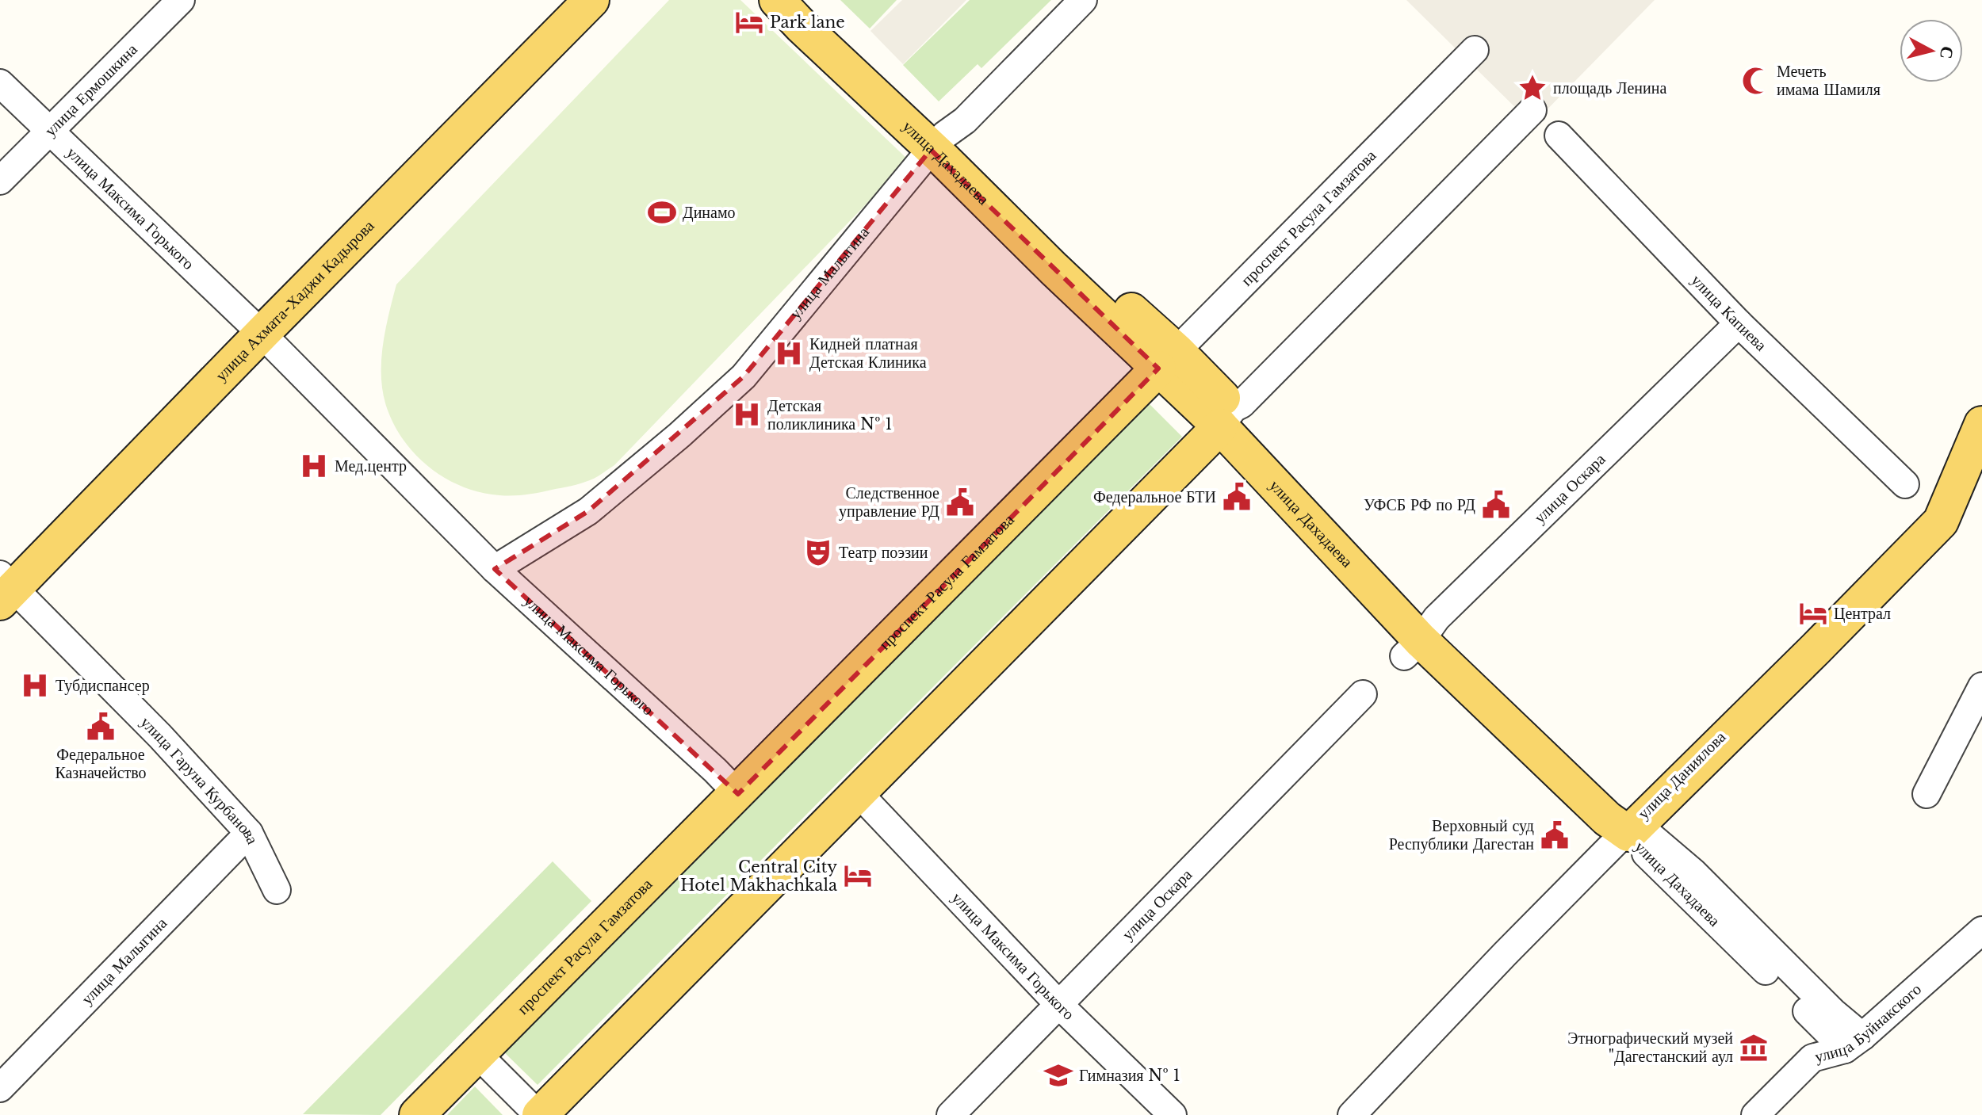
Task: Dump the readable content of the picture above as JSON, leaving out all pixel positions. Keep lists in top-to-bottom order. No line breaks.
{"streets":{"main road":["улица Дахадаева","проспект Расула Гамзатова","улица Ахмата-Хаджи Кадырова","улица Даниялова"],"street":["улица Ермошкина","улица Максима Горького","улица Малыгина","улица Капиева","улица Оскара","улица Гаруна Курбанова","улица Буйнакского"]},"crossings":[["улица Ермошкина","улица Максима Горького"],["улица Дахадаева","проспект Расула Гамзатова"],["улица Дахадаева","улица Малыгина"],["улица Дахадаева","улица Оскара"],["улица Дахадаева","улица Даниялова"],["улица Дахадаева","улица Буйнакского"],["улица Максима Горького","проспект Расула Гамзатова"],["улица Максима Горького","улица Малыгина"],["улица Максима Горького","улица Ахмата-Хаджи Кадырова"],["улица Максима Горького","улица Оскара"],["улица Малыгина","улица Гаруна Курбанова"],["улица Ахмата-Хаджи Кадырова","улица Гаруна Курбанова"],["улица Капиева","улица Оскара"]],"places":{"hotel":["Park lane","Централ","Central City Hotel Makhachkala"],"mosque":["Мечеть имама Шамиля"],"place":["площадь Ленина"],"sports":["Динамо"],"hospital":["Кидней платная Детская Клиника","Детская поликлиника № 1","Мед.центр","Тубдиспансер"],"public building":["Федеральное БТИ","Следственное управление РД","УФСБ РФ по РД","Федеральное Казначейство","Верховный суд Республики Дагестан"],"theatre":["Театр поэзии"],"museum":["Этнографический музей \"Дагестанский аул"],"school or university":["Гимназия № 1"]},"north":"right"}
